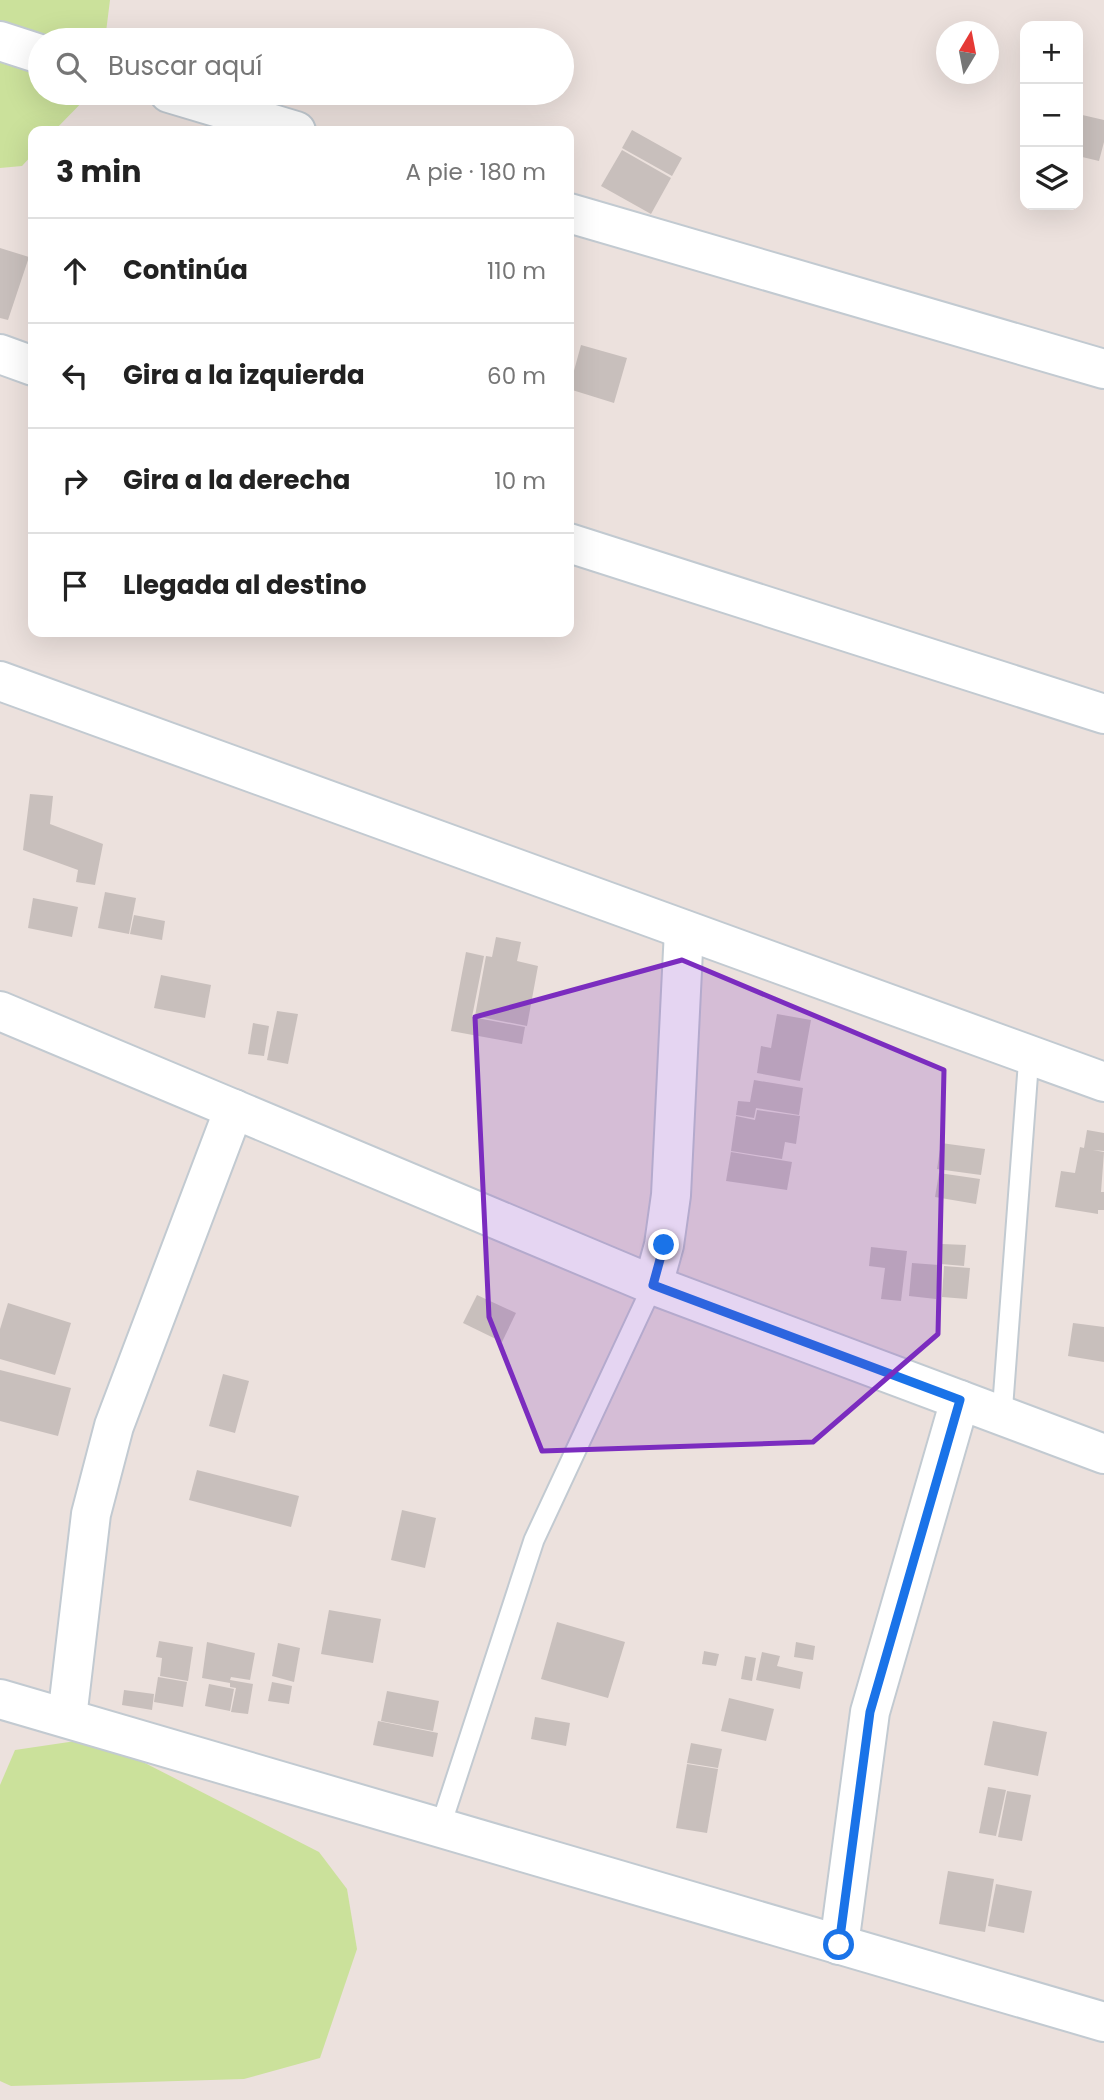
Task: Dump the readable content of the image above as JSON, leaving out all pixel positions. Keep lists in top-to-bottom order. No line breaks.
{"north":"top","page":{"map_buttons":["+","−"],"search":"Buscar aquí","heading":["3 min","A pie · 180 m"],"list":[["Continúa","110 m"],["Gira a la izquierda","60 m"],["Gira a la derecha","10 m"],"Llegada al destino"]}}
